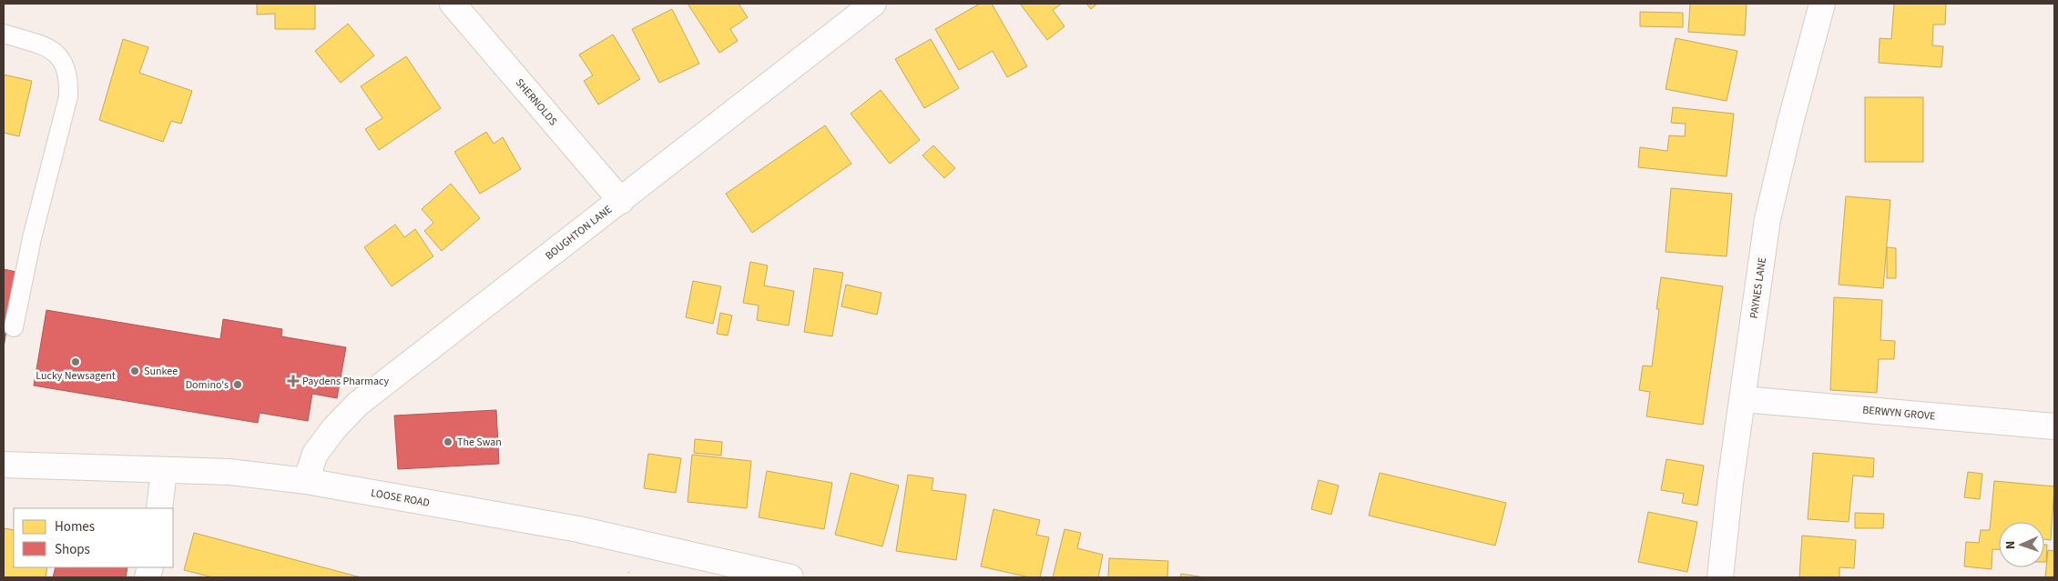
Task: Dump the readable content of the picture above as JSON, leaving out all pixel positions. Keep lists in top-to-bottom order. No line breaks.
{"streets":{"main road":["SHERNOLDS","BOUGHTON LANE","PAYNES LANE","BERWYN GROVE","LOOSE ROAD"]},"crossings":[["SHERNOLDS","BOUGHTON LANE"],["BOUGHTON LANE","LOOSE ROAD"],["PAYNES LANE","BERWYN GROVE"]],"places":{"other":["Lucky Newsagent","Sunkee","Domino's","The Swan"],"health":["Paydens Pharmacy"]},"legend":["Homes","Shops"],"north":"left"}
